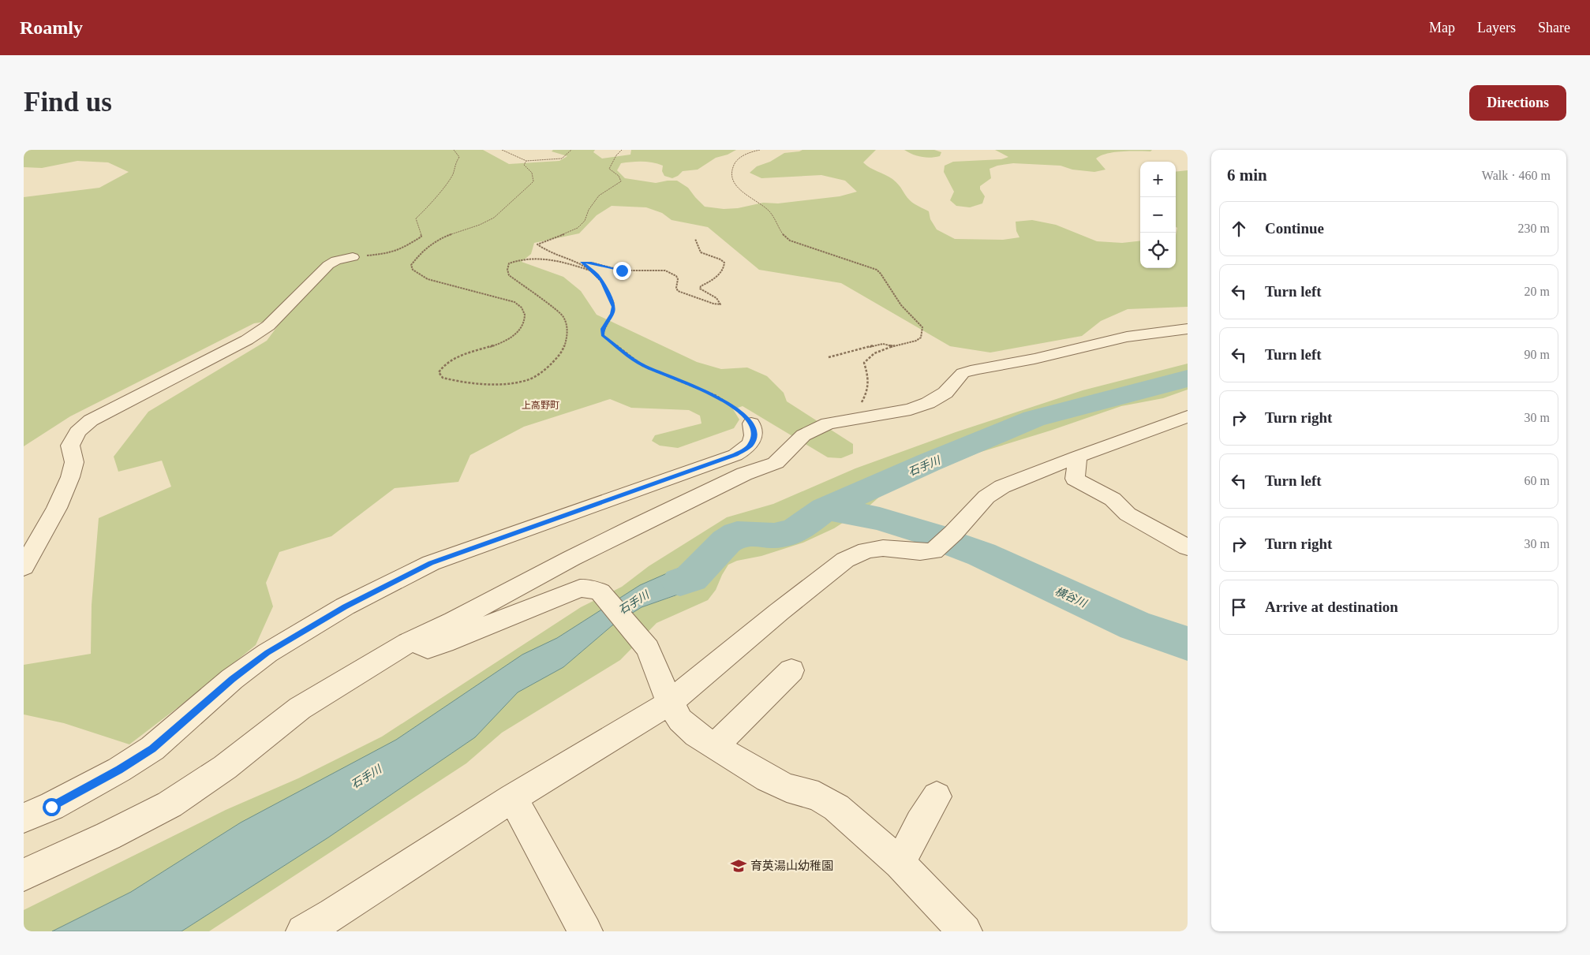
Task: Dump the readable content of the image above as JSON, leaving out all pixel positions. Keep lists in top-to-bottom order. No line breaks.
{"districts":["上高野町"],"water":["石手川","横谷川"],"places":{"school or university":["育英湯山幼稚園"]},"page":{"header":"Roamly","nav":["Map","Layers","Share"],"buttons":"Directions","title":"Find us","heading":["6 min","Walk · 460 m"],"map_buttons":["+","−"],"list":[["Continue","230 m"],["Turn left","20 m"],["Turn left","90 m"],["Turn right","30 m"],["Turn left","60 m"],["Turn right","30 m"],"Arrive at destination"]}}
